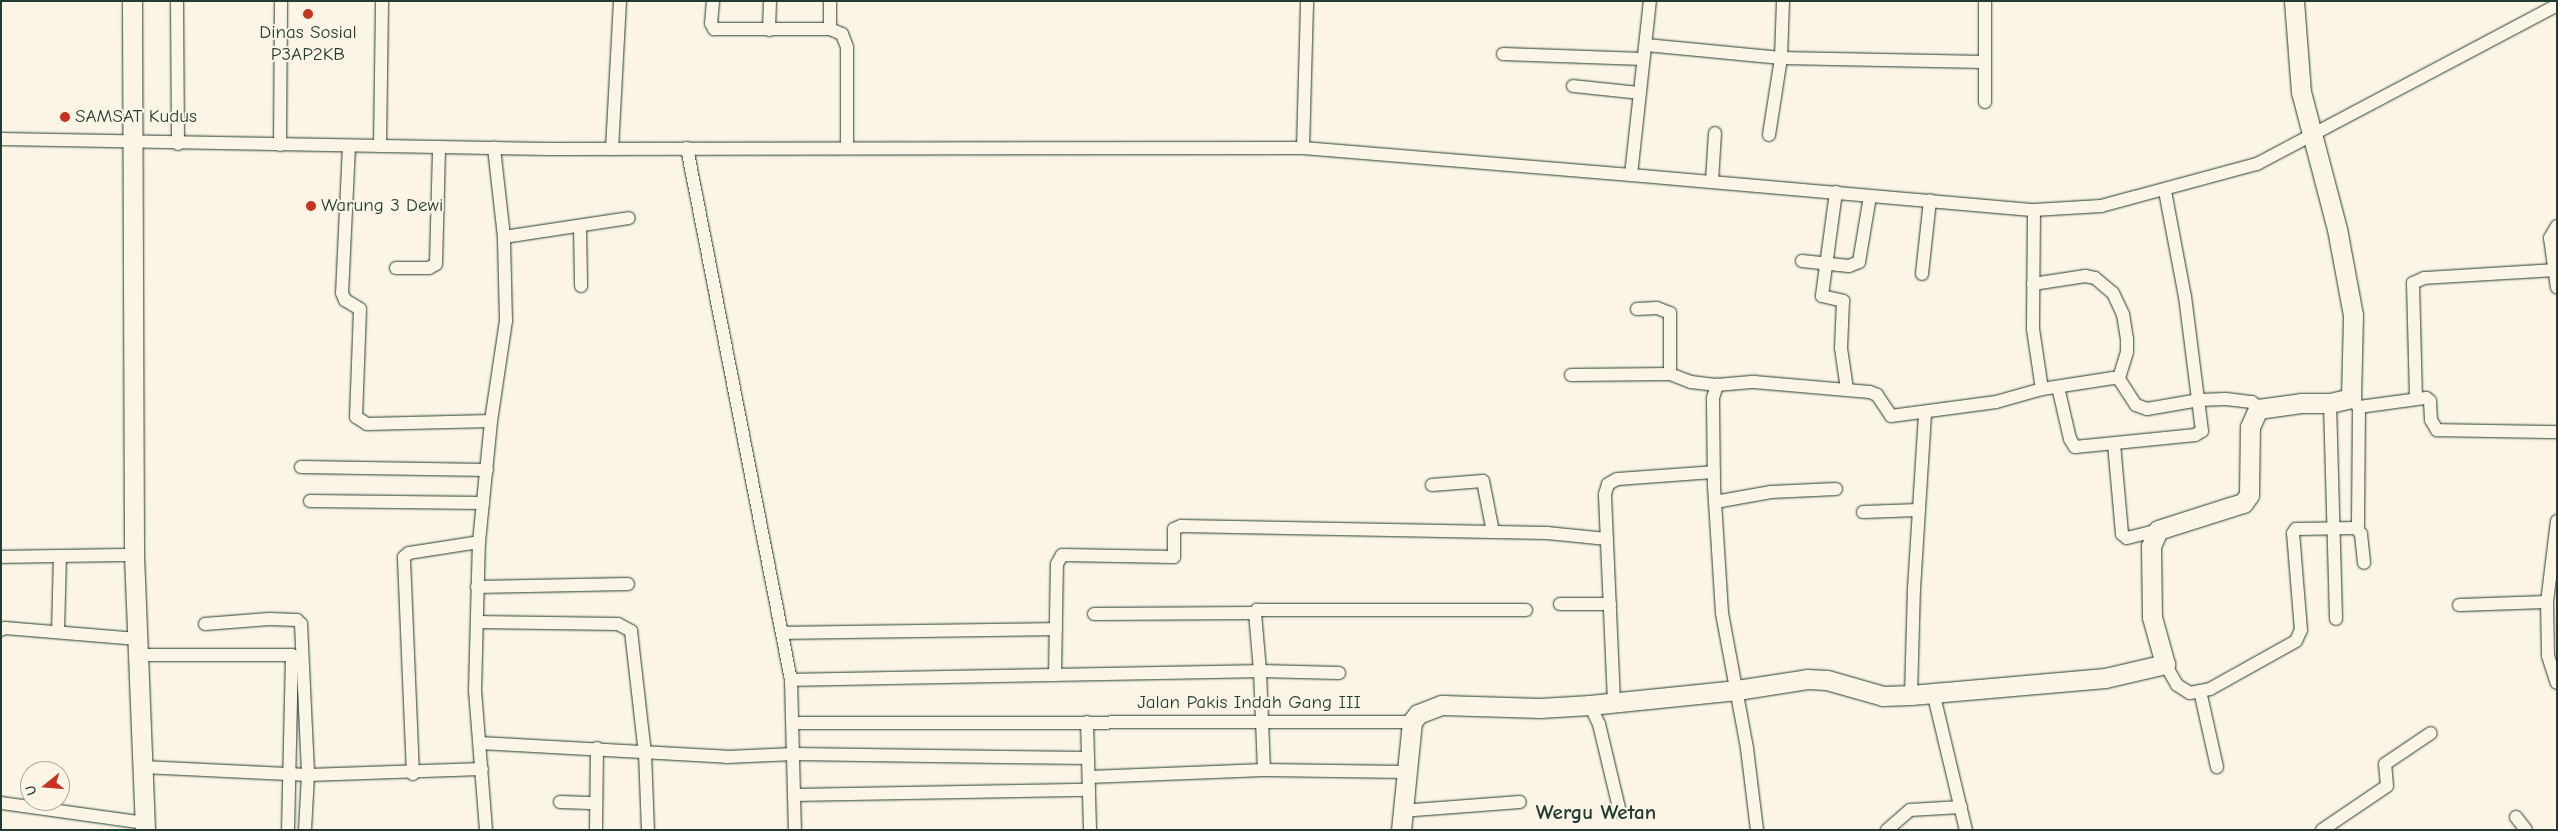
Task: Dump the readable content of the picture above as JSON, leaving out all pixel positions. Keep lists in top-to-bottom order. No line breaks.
{"streets":{"street":["Jalan Pakis Indah Gang III"]},"districts":["Wergu Wetan"],"places":["Dinas Sosial P3AP2KB","SAMSAT Kudus","Warung 3 Dewi"],"north":"left"}
